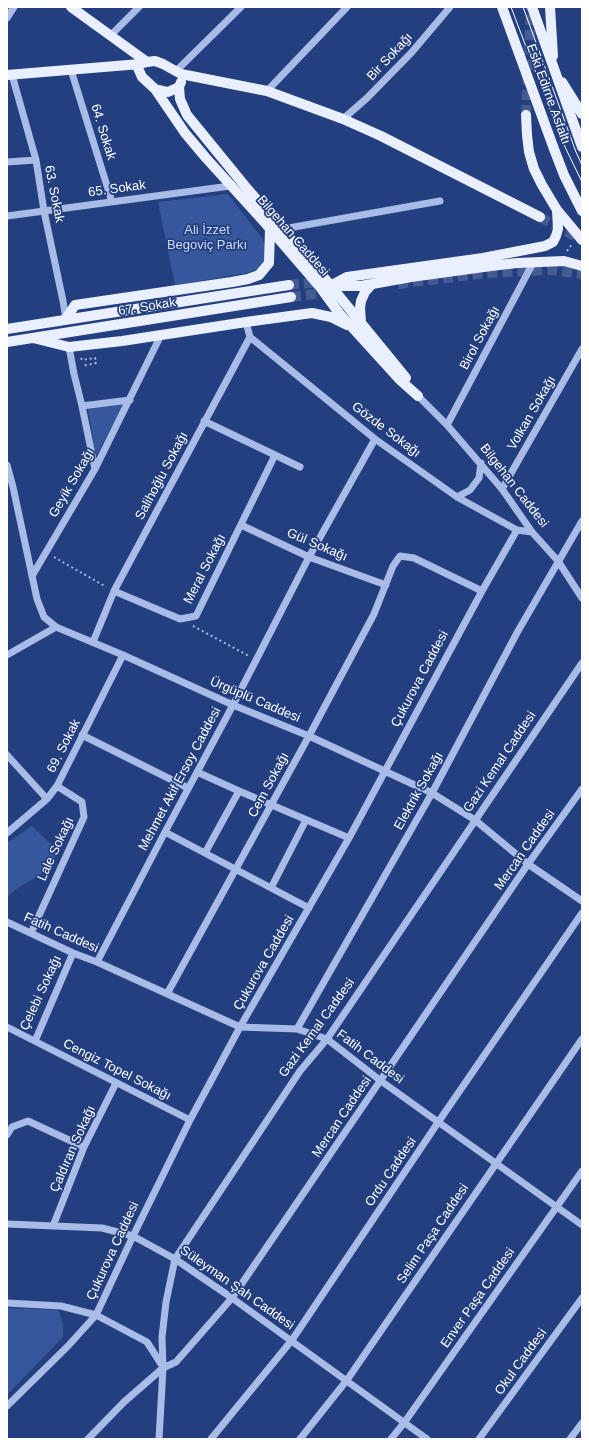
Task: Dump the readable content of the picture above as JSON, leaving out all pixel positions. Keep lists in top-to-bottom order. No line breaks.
{"streets":{"main road":["Eski Edirne Asfaltı","Bilgehan Caddesi","67. Sokak"],"street":["Bir Sokağı","64. Sokak","65. Sokak","63. Sokak","Birol Sokağı","Volkan Sokağı","Gözde Sokağı","Salihoğlu Sokağı","Geyik Sokağı","Gül Sokağı","Meral Sokağı","Çukurova Caddesi","Ürgüplü Caddesi","69. Sokak","Gazi Kemal Caddesi","Mehmet Akif Ersoy Caddesi","Cem Sokağı","Elektrik Sokağı","Lale Sokağı","Mercan Caddesi","Fatih Caddesi","Çelebi Sokağı","Cengiz Topel Sokağı","Çaldıran Sokağı","Ordu Caddesi","Selim Paşa Caddesi","Süleyman Şah Caddesi","Enver Paşa Caddesi","Okul Caddesi"]},"crossings":[["64. Sokak","65. Sokak"],["65. Sokak","63. Sokak"],["65. Sokak","Bilgehan Caddesi"],["63. Sokak","67. Sokak"],["Bilgehan Caddesi","Birol Sokağı"],["Bilgehan Caddesi","Volkan Sokağı"],["Bilgehan Caddesi","Elektrik Sokağı"],["Gözde Sokağı","Salihoğlu Sokağı"],["Gözde Sokağı","Çukurova Caddesi"],["Gözde Sokağı","Mehmet Akif Ersoy Caddesi"],["Salihoğlu Sokağı","Meral Sokağı"],["Salihoğlu Sokağı","Ürgüplü Caddesi"],["Geyik Sokağı","Ürgüplü Caddesi"],["Gül Sokağı","Meral Sokağı"],["Gül Sokağı","Mehmet Akif Ersoy Caddesi"],["Gül Sokağı","Cem Sokağı"],["Çukurova Caddesi","Ürgüplü Caddesi"],["Çukurova Caddesi","Cem Sokağı"],["Çukurova Caddesi","Fatih Caddesi"],["Çukurova Caddesi","Cengiz Topel Sokağı"],["Çukurova Caddesi","Süleyman Şah Caddesi"],["Ürgüplü Caddesi","69. Sokak"],["Ürgüplü Caddesi","Gazi Kemal Caddesi"],["Ürgüplü Caddesi","Mehmet Akif Ersoy Caddesi"],["Ürgüplü Caddesi","Cem Sokağı"],["Ürgüplü Caddesi","Elektrik Sokağı"],["Ürgüplü Caddesi","Mercan Caddesi"],["69. Sokak","Lale Sokağı"],["Gazi Kemal Caddesi","Mercan Caddesi"],["Gazi Kemal Caddesi","Fatih Caddesi"],["Gazi Kemal Caddesi","Süleyman Şah Caddesi"],["Mehmet Akif Ersoy Caddesi","Fatih Caddesi"],["Cem Sokağı","Fatih Caddesi"],["Elektrik Sokağı","Fatih Caddesi"],["Lale Sokağı","Fatih Caddesi"],["Mercan Caddesi","Fatih Caddesi"],["Mercan Caddesi","Süleyman Şah Caddesi"],["Fatih Caddesi","Çelebi Sokağı"],["Fatih Caddesi","Ordu Caddesi"],["Fatih Caddesi","Selim Paşa Caddesi"],["Fatih Caddesi","Enver Paşa Caddesi"],["Çelebi Sokağı","Cengiz Topel Sokağı"],["Cengiz Topel Sokağı","Çaldıran Sokağı"],["Çaldıran Sokağı","Süleyman Şah Caddesi"],["Ordu Caddesi","Süleyman Şah Caddesi"],["Selim Paşa Caddesi","Süleyman Şah Caddesi"],["Süleyman Şah Caddesi","Enver Paşa Caddesi"]],"parks":["Ali İzzet Begoviç Parkı"]}
